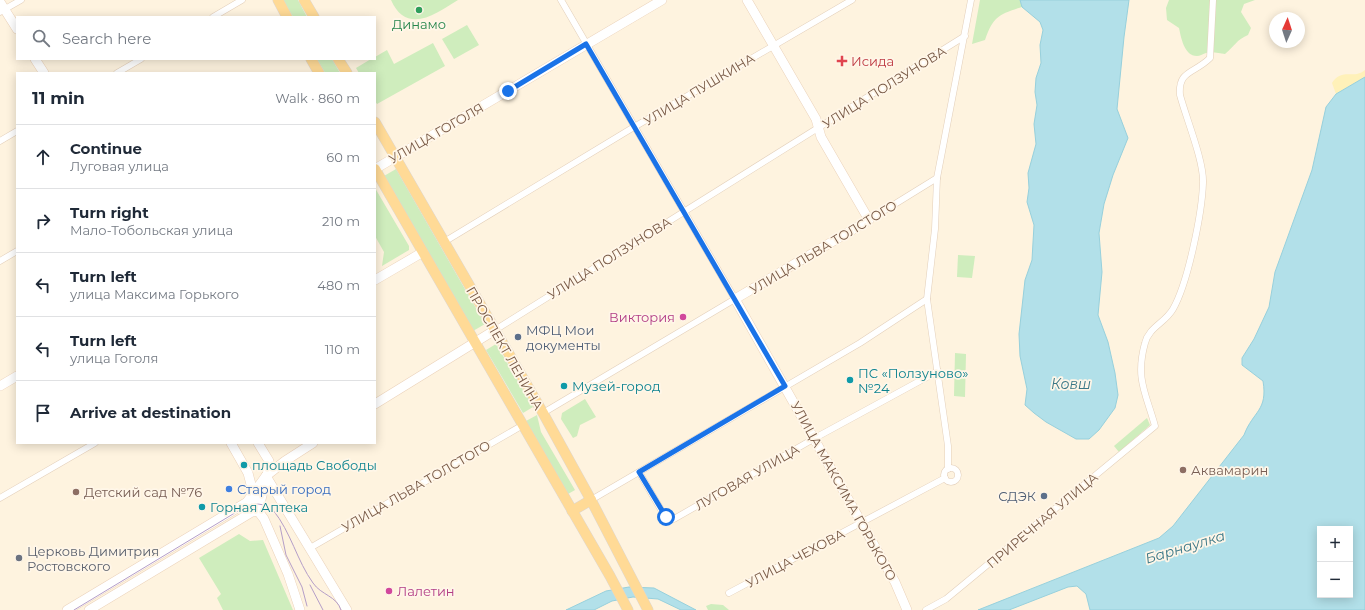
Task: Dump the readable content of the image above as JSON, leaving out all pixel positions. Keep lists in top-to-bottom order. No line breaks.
{"streets":{"main road":["ПРОСПЕКТ ЛЕНИНА"],"street":["УЛИЦА ПОЛЗУНОВА","УЛИЦА ПУШКИНА","УЛИЦА ГОГОЛЯ","УЛИЦА ЛЬВА ТОЛСТОГО","ЛУГОВАЯ УЛИЦА","УЛИЦА МАКСИМА ГОРЬКОГО","ПРИРЕЧНАЯ УЛИЦА","УЛИЦА ЧЕХОВА"]},"crossings":[["УЛИЦА ПОЛЗУНОВА","ПРОСПЕКТ ЛЕНИНА"],["УЛИЦА ПОЛЗУНОВА","УЛИЦА МАКСИМА ГОРЬКОГО"],["УЛИЦА ПУШКИНА","ПРОСПЕКТ ЛЕНИНА"],["УЛИЦА ПУШКИНА","УЛИЦА МАКСИМА ГОРЬКОГО"],["УЛИЦА ГОГОЛЯ","ПРОСПЕКТ ЛЕНИНА"],["УЛИЦА ГОГОЛЯ","УЛИЦА МАКСИМА ГОРЬКОГО"],["УЛИЦА ЛЬВА ТОЛСТОГО","ПРОСПЕКТ ЛЕНИНА"],["УЛИЦА ЛЬВА ТОЛСТОГО","УЛИЦА МАКСИМА ГОРЬКОГО"],["ЛУГОВАЯ УЛИЦА","УЛИЦА МАКСИМА ГОРЬКОГО"],["УЛИЦА МАКСИМА ГОРЬКОГО","УЛИЦА ЧЕХОВА"]],"water":["Ковш","Барнаулка"],"places":{"other":["Динамо","Виктория","МФЦ Мои документы","ПС «Ползуново» №24","Музей-город","площадь Свободы","Аквамарин","Старый город","Детский сад №76","СДЭК","Горная Аптека","Церковь Димитрия Ростовского","Лалетин"],"health":["Исида"]},"north":"top","page":{"search":"Search here","heading":["11 min","Walk · 860 m"],"list":[["Continue","Луговая улица","60 m"],["Turn right","Мало-Тобольская улица","210 m"],["Turn left","улица Максима Горького","480 m"],["Turn left","улица Гоголя","110 m"],"Arrive at destination"],"map_buttons":["+","−"]}}
